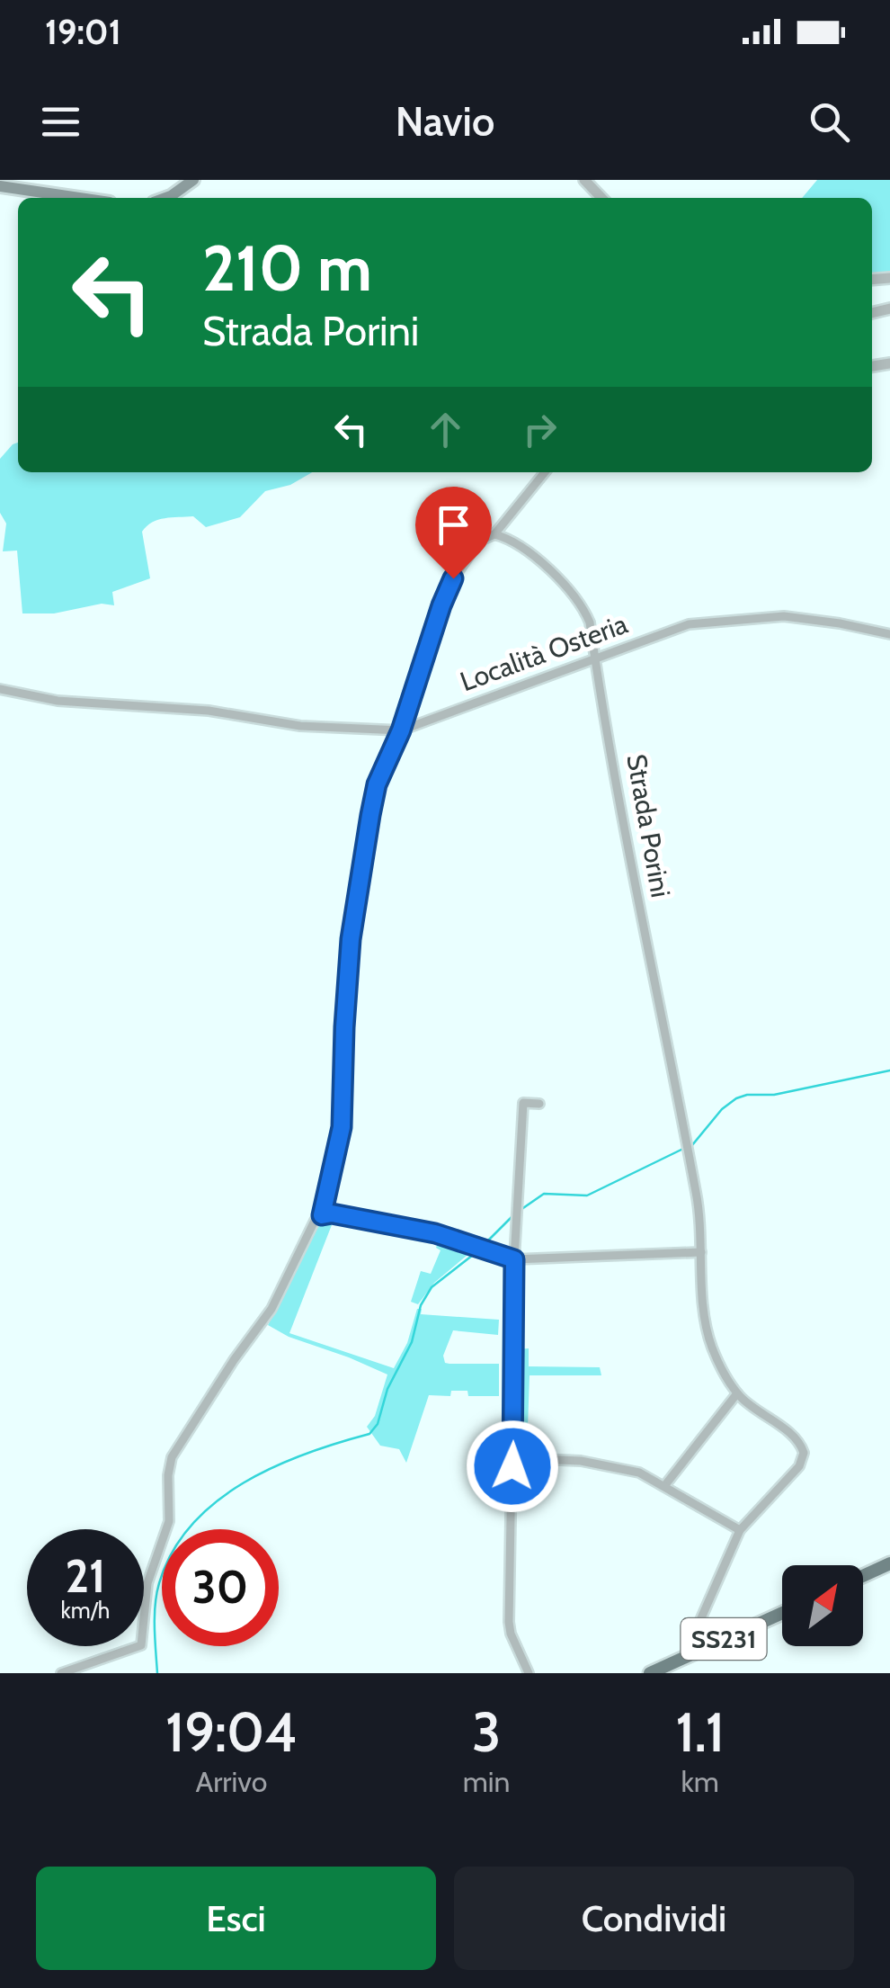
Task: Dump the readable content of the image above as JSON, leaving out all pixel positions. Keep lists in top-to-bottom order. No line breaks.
{"streets":{"main road":["SS231"],"street":["Località Osteria","Strada Porini"]},"crossings":[["Località Osteria","Strada Porini"],["Strada Porini","SS231"]],"north":"top right","page":{"status":"19:01","header":"Navio","turn":["210 m","Strada Porini"],"speed":"21 km/h","limit":"30","eta":["19:04","Arrivo","3","min","1.1","km"],"buttons":["Esci","Condividi"]}}
